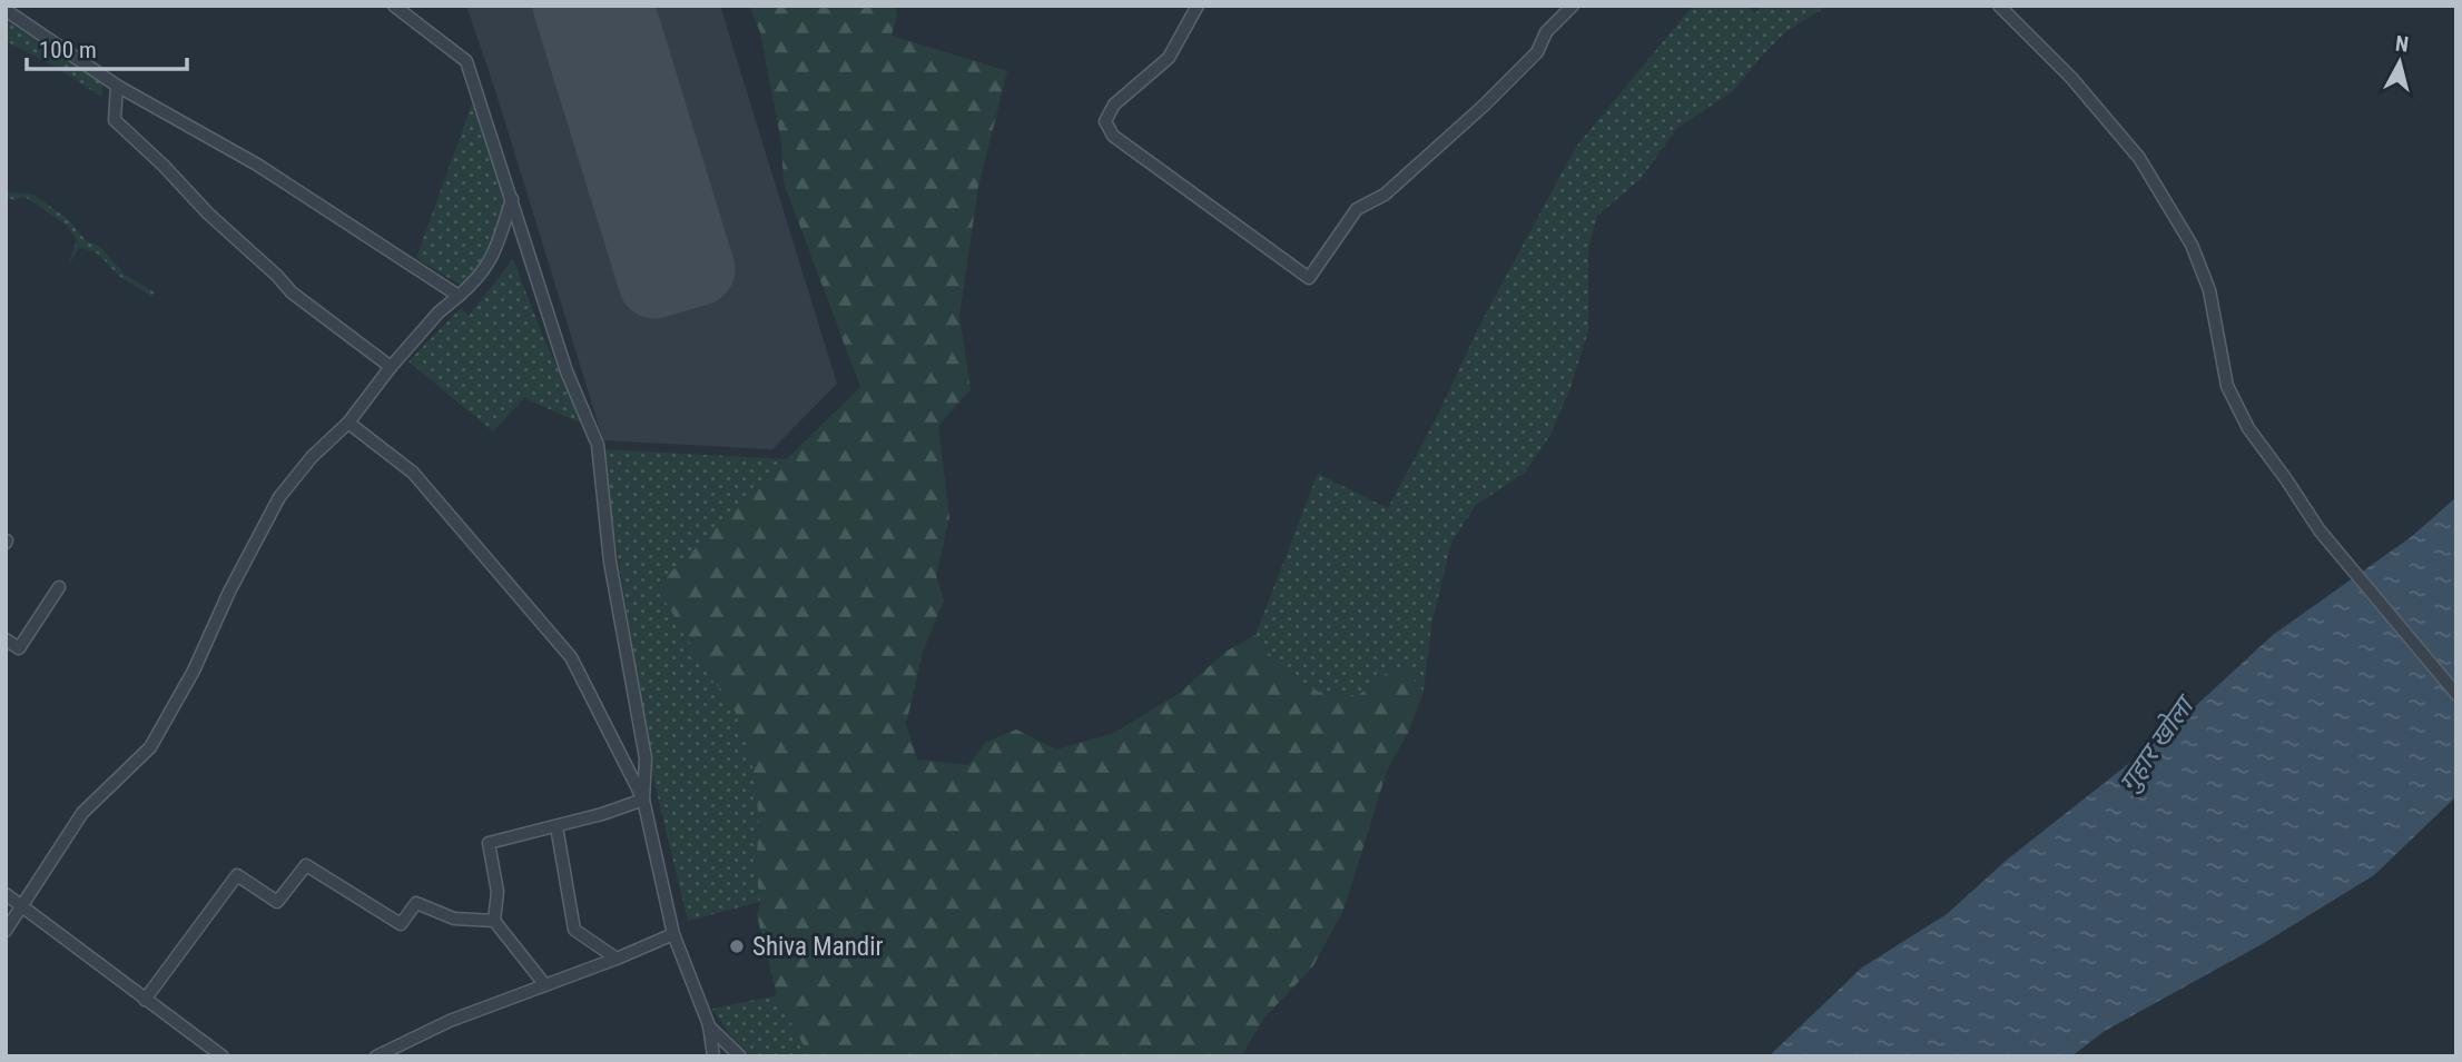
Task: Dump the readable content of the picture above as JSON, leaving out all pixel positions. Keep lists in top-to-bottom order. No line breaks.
{"water":["गुहार खोला"],"places":["Shiva Mandir"],"scale_bar":"100 m","north":"top"}
